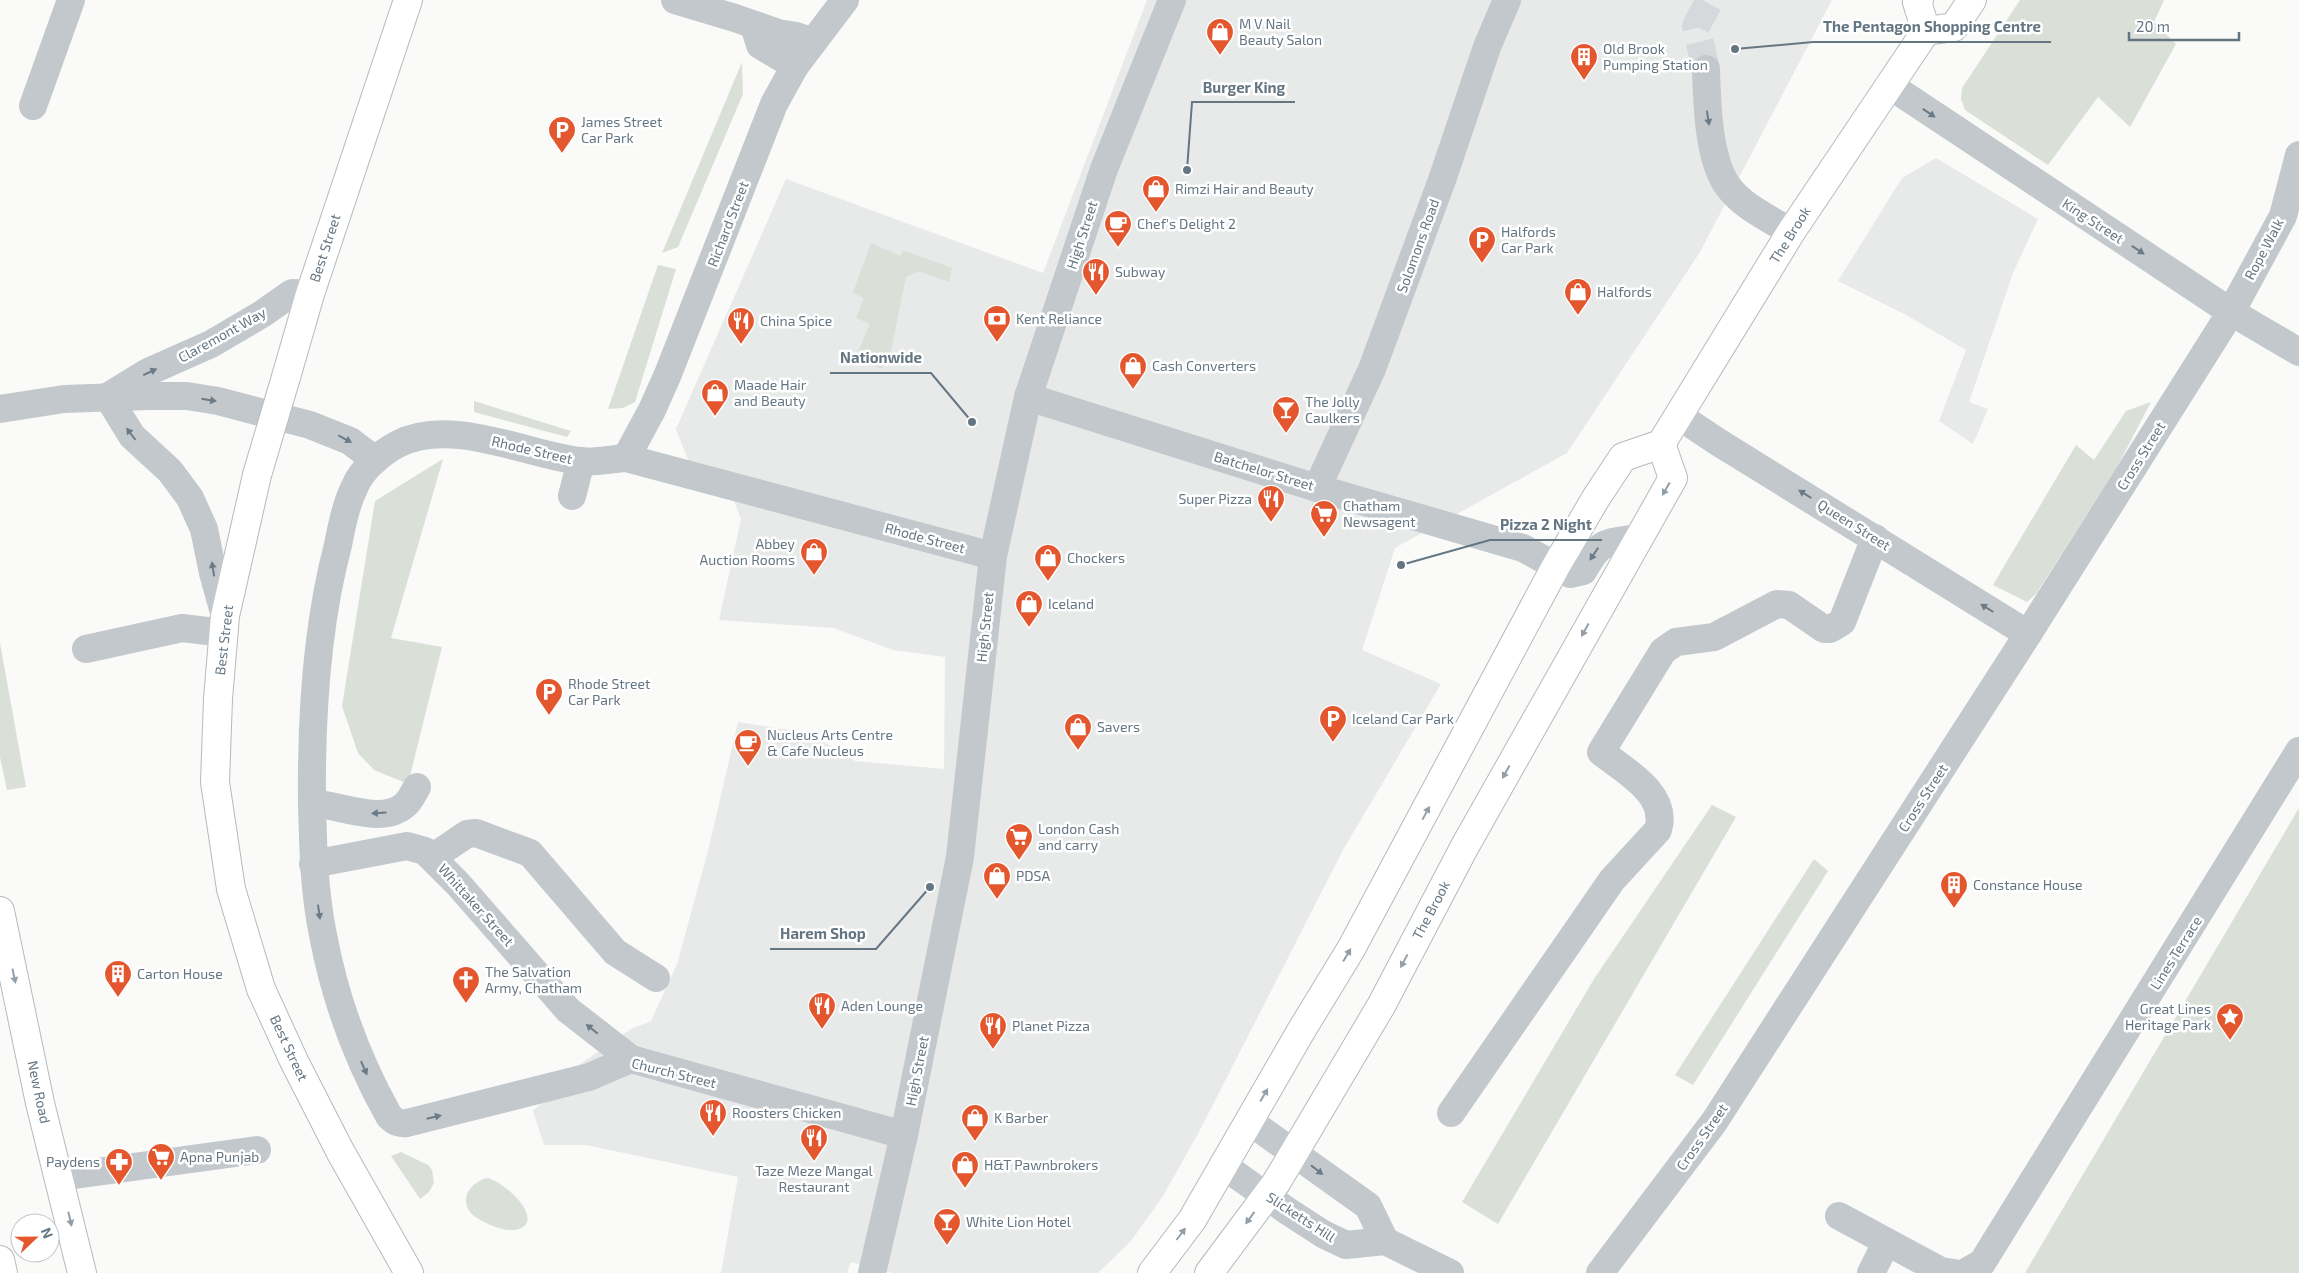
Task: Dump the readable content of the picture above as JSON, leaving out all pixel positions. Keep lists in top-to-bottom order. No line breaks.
{"streets":{"main road":["The Brook","Best Street","New Road"],"street":["King Street","Richard Street","High Street","Solomons Road","Rope Walk","Claremont Way","Rhode Street","Cross Street","Batchelor Street","Queen Street","Whittaker Street","Lines Terrace","Church Street","Slicketts Hill"]},"crossings":[["King Street","The Brook"],["King Street","Rope Walk"],["King Street","Cross Street"],["Richard Street","Rhode Street"],["High Street","Rhode Street"],["High Street","Batchelor Street"],["High Street","Church Street"],["The Brook","Queen Street"],["The Brook","Slicketts Hill"],["Solomons Road","Batchelor Street"],["Best Street","Claremont Way"],["Rope Walk","Cross Street"],["Rhode Street","Whittaker Street"],["Rhode Street","Church Street"],["Cross Street","Queen Street"],["Whittaker Street","Church Street"]],"one_way":["King Street","Claremont Way","Queen Street","Whittaker Street","Church Street","New Road"],"places":{"other":["The Pentagon Shopping Centre","Burger King","Nationwide","Pizza 2 Night","Harem Shop"],"shop":["M V Nail Beauty Salon","Rimzi Hair and Beauty","Halfords","Cash Converters","Maade Hair and Beauty","Abbey Auction Rooms","Chockers","Iceland","Savers","PDSA","K Barber","H&T Pawnbrokers"],"building":["Old Brook Pumping Station","Constance House","Carton House"],"parking":["James Street Car Park","Halfords Car Park","Rhode Street Car Park","Iceland Car Park"],"cafe":["Chef's Delight 2","Nucleus Arts Centre & Cafe Nucleus"],"restaurant":["Subway","China Spice","Super Pizza","Aden Lounge","Planet Pizza","Roosters Chicken","Taze Meze Mangal Restaurant"],"bank":["Kent Reliance"],"bar":["The Jolly Caulkers","White Lion Hotel"],"supermarket":["Chatham Newsagent","London Cash and carry","Apna Punjab"],"church":["The Salvation Army, Chatham"],"place":["Great Lines Heritage Park"],"pharmacy":["Paydens"]},"scale_bar":"20 m","north":"right"}
